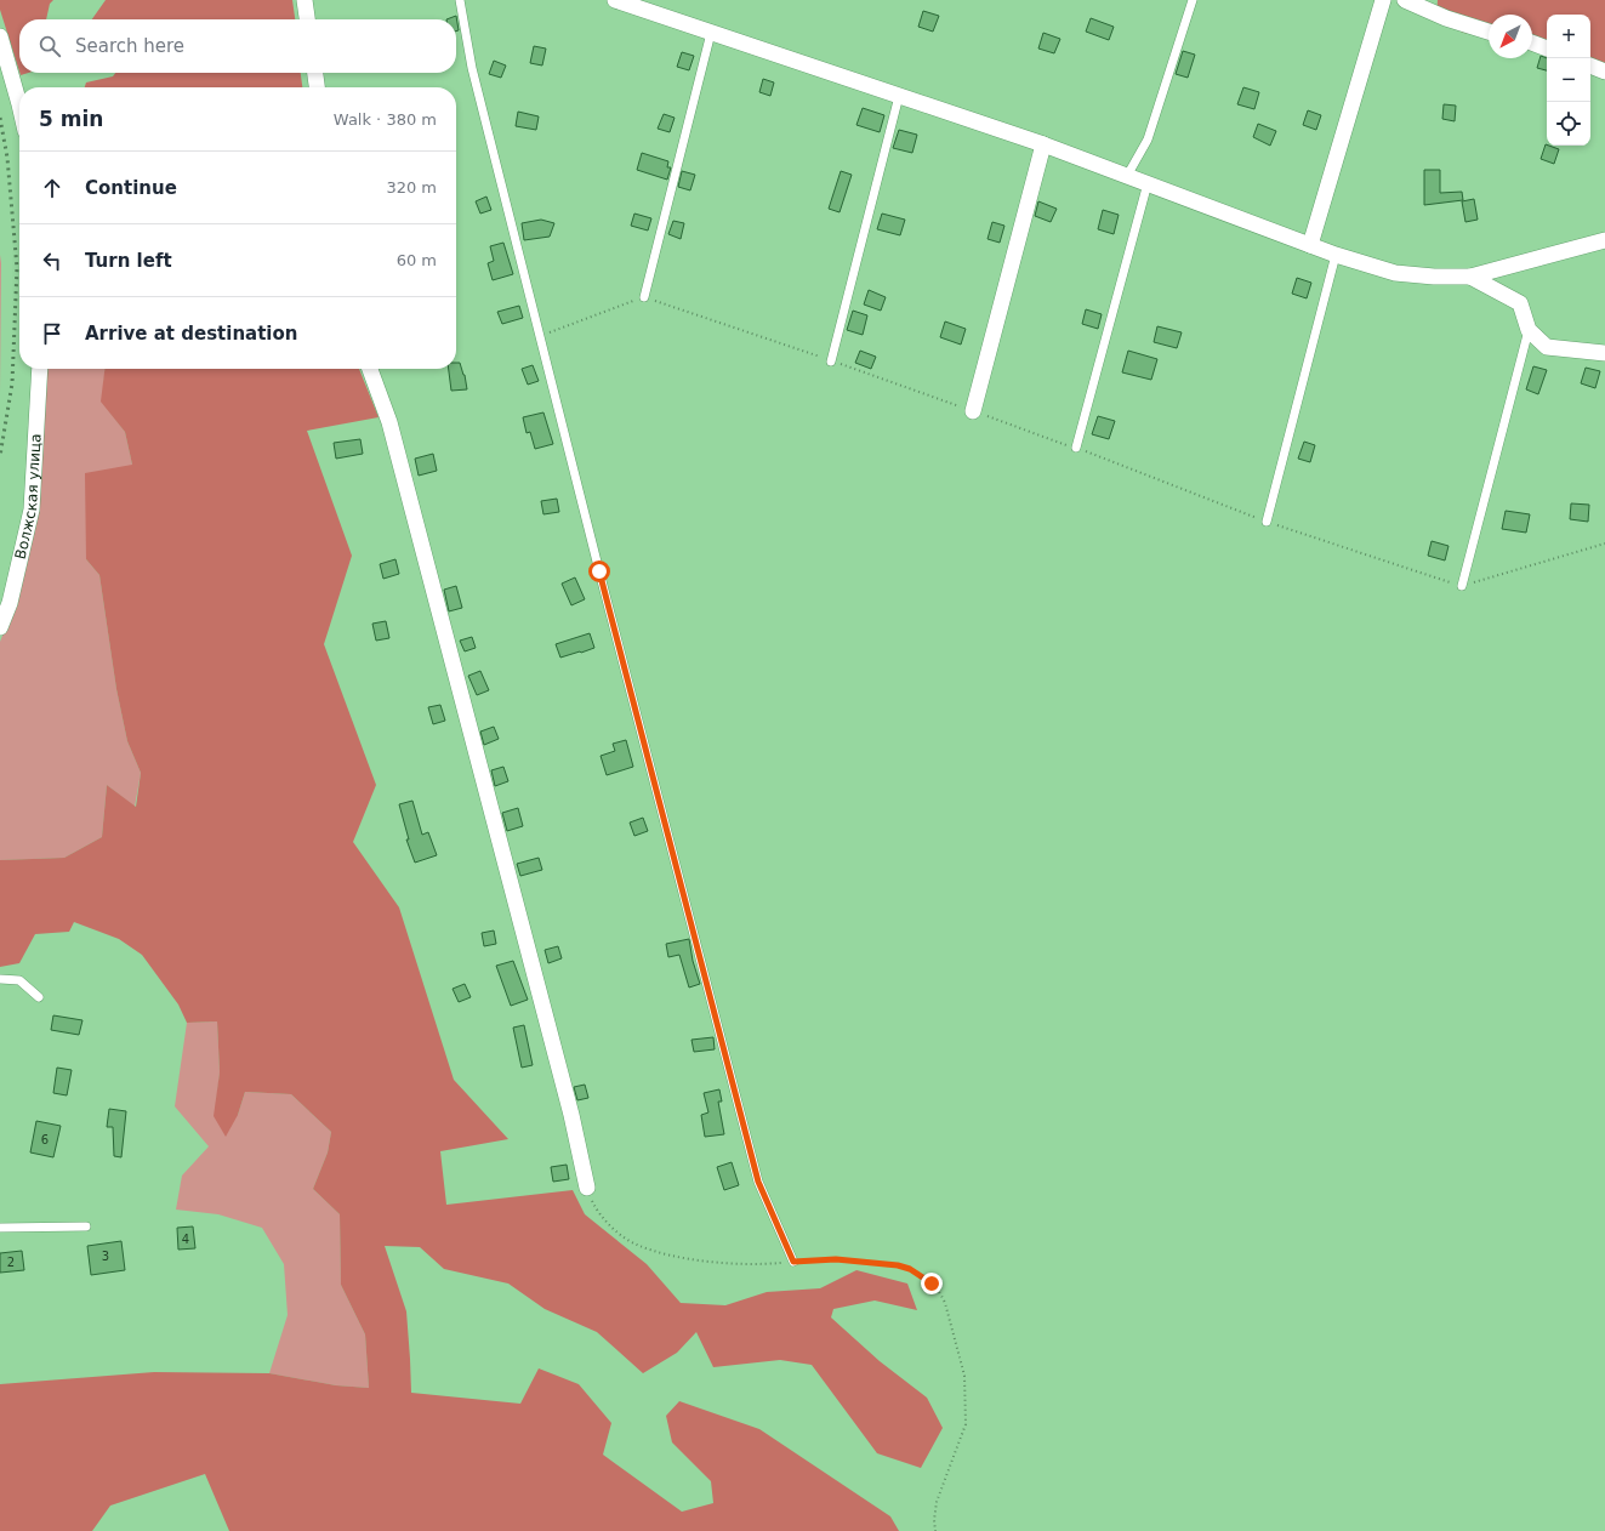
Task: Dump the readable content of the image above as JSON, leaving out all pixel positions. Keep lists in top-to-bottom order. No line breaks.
{"streets":{"street":["Волжская улица"]},"house_numbers":["6","4","3","2"],"north":"bottom left","page":{"map_buttons":["+","−"],"search":"Search here","heading":["5 min","Walk · 380 m"],"list":[["Continue","320 m"],["Turn left","60 m"],"Arrive at destination"]}}
